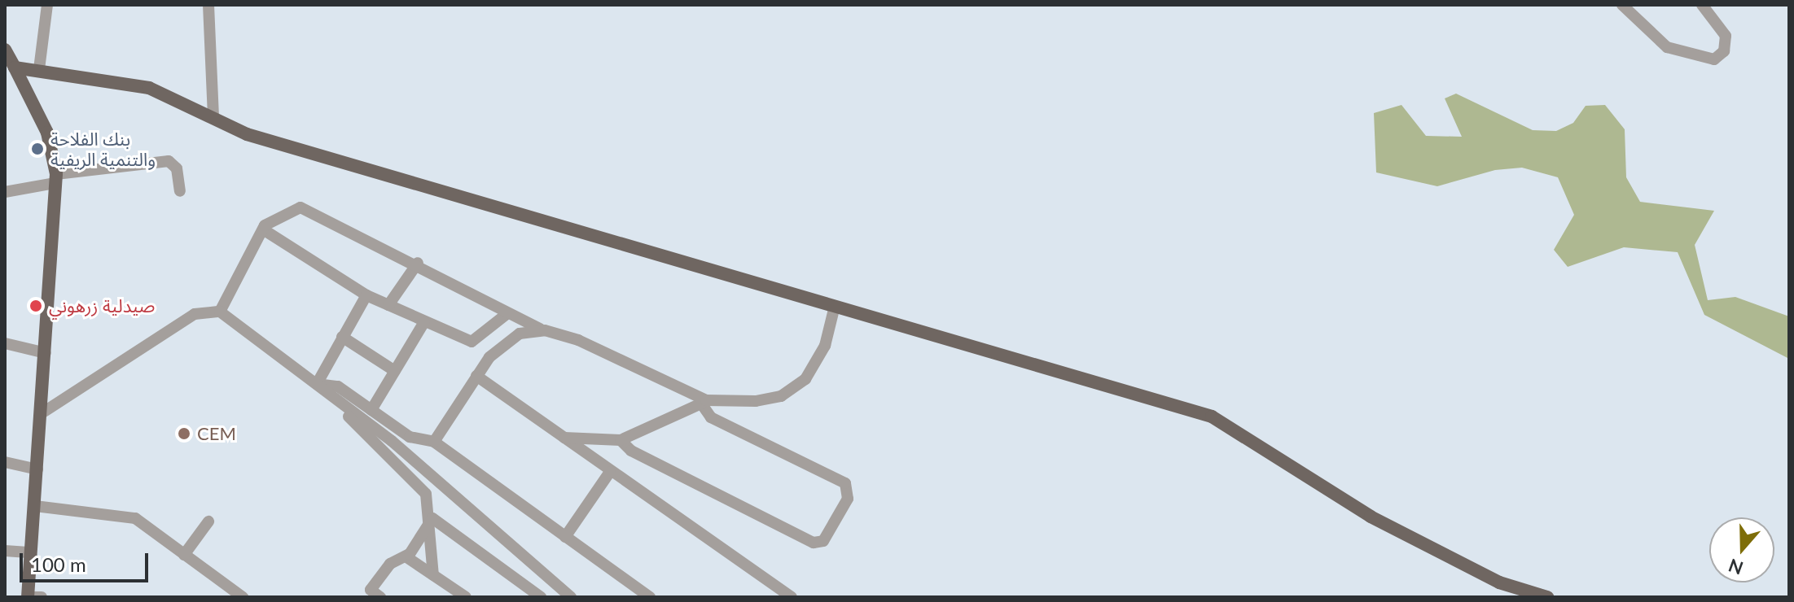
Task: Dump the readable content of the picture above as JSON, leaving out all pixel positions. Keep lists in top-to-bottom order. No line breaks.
{"places":["بنك الفلاحة والتنمية الريفية","صيدلية زرهوني","CEM"],"scale_bar":"100 m","north":"bottom"}
